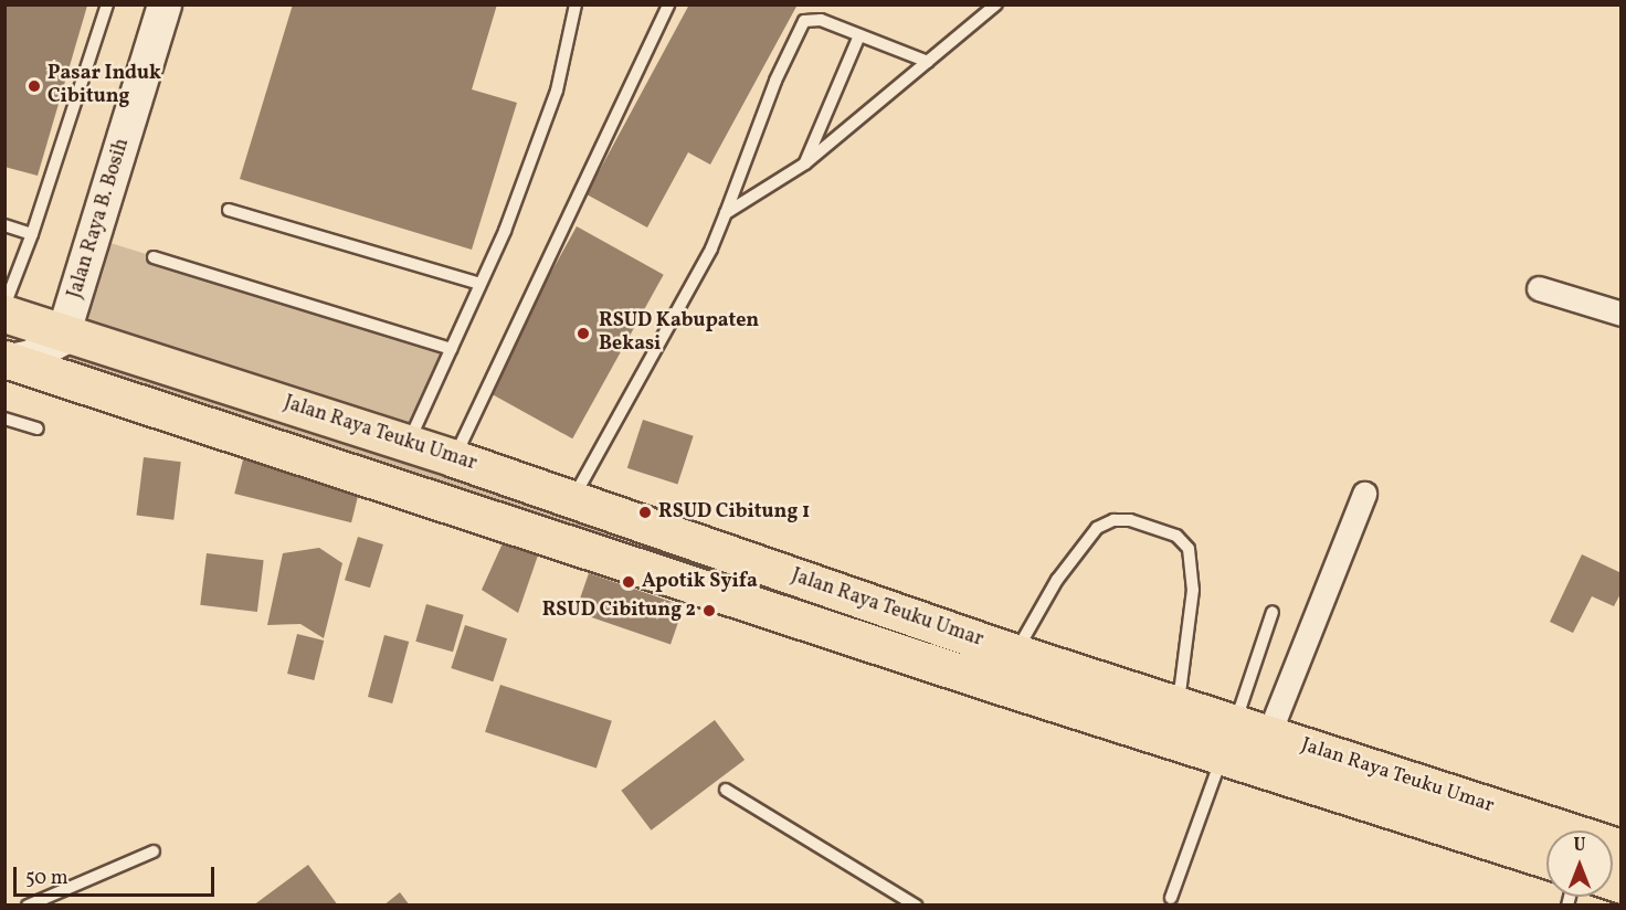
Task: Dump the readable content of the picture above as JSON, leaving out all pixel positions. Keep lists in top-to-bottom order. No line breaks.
{"streets":{"highway":["Jalan Raya Teuku Umar"],"street":["Jalan Raya B. Bosih"]},"crossings":[["Jalan Raya B. Bosih","Jalan Raya Teuku Umar"]],"places":["Pasar Induk Cibitung","RSUD Kabupaten Bekasi","RSUD Cibitung 1","Apotik Syifa","RSUD Cibitung 2"],"scale_bar":"50 m","north":"top"}
